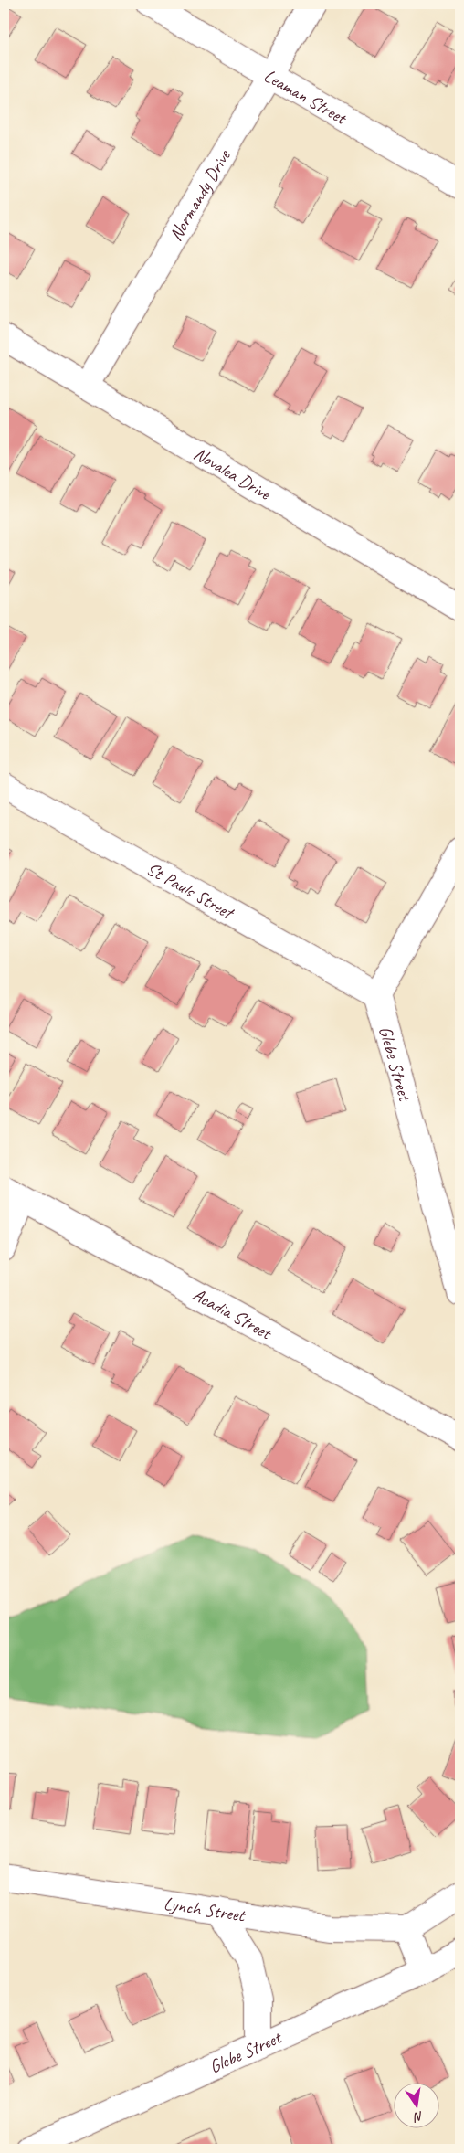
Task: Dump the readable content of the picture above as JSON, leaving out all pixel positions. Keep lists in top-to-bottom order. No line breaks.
{"streets":{"street":["Leaman Street","Normandy Drive","Novalea Drive","St Pauls Street","Glebe Street","Acadia Street","Lynch Street"]},"crossings":[["Leaman Street","Normandy Drive"],["Normandy Drive","Novalea Drive"],["St Pauls Street","Glebe Street"]],"north":"bottom"}
